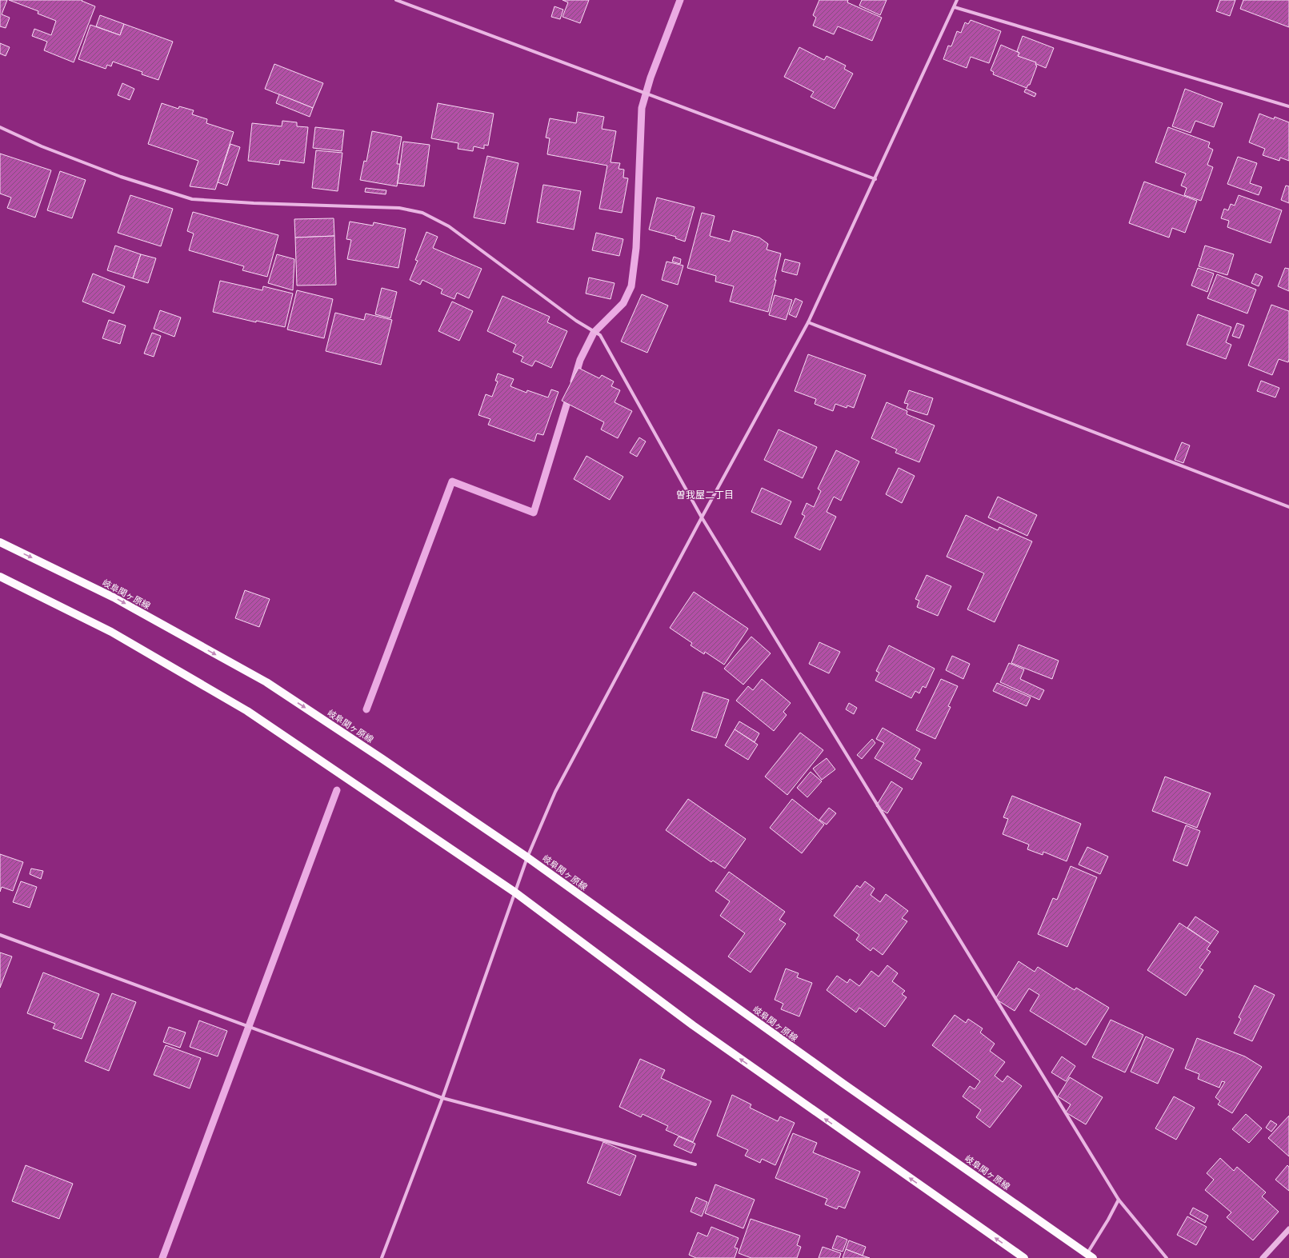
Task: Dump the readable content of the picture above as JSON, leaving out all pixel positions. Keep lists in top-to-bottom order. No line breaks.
{"streets":{"main road":["岐阜関ヶ原線"]},"districts":["曽我屋二丁目"]}
